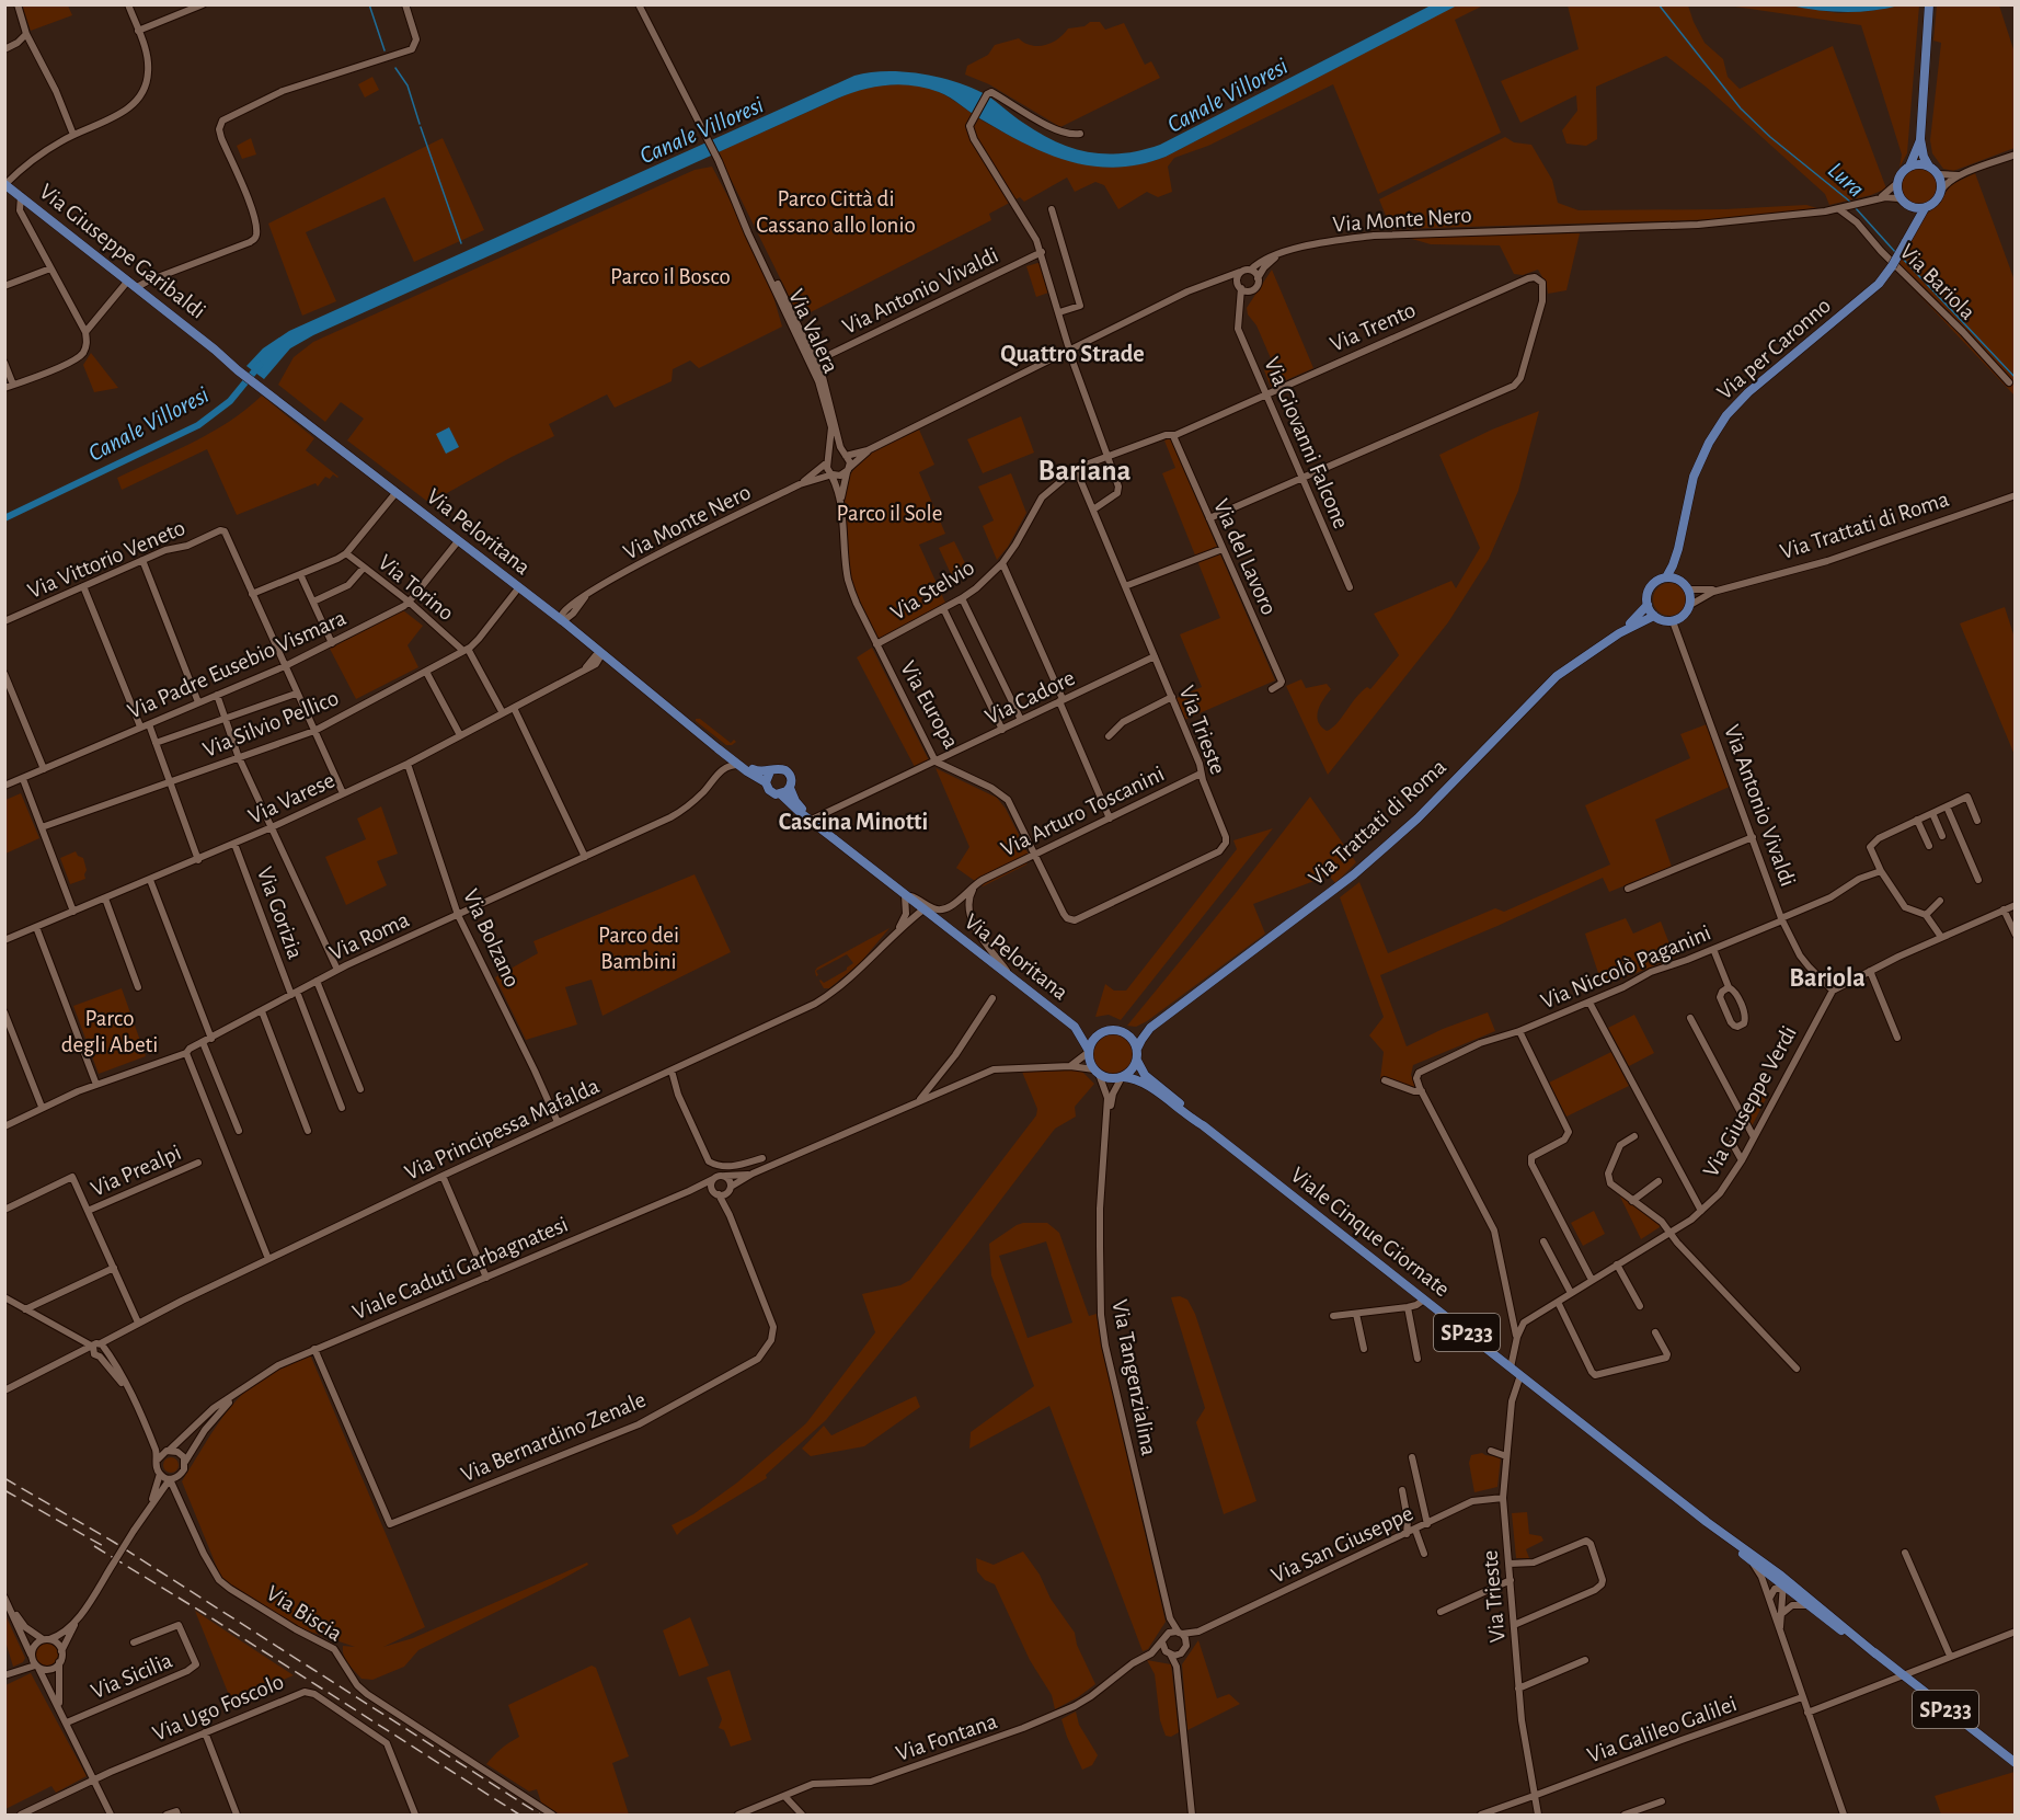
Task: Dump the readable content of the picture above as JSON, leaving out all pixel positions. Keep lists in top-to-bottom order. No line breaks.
{"streets":{"main road":["Via Giuseppe Garibaldi","Via per Caronno","Via Trattati di Roma","Via Peloritana","Viale Cinque Giornate","SP233"],"street":["Via Monte Nero","Via Bariola","Via Antonio Vivaldi","Via Trento","Via Valera","Via Giovanni Falcone","Via del Lavoro","Via Vittorio Veneto","Via Torino","Via Stelvio","Via Padre Eusebio Vismara","Via Cadore","Via Europa","Via Silvio Pellico","Via Trieste","Via Varese","Via Arturo Toscanini","Via Gorizia","Via Roma","Via Bolzano","Via Niccolò Paganini","Via Giuseppe Verdi","Via Principessa Mafalda","Via Prealpi","Viale Caduti Garbagnatesi","Via Tangenzialina","Via Bernardino Zenale","Via San Giuseppe","Via Biscia","Via Sicilia","Via Ugo Foscolo","Via Galileo Galilei","Via Fontana"]},"crossings":[["Via Monte Nero","Via Bariola"],["Via Monte Nero","Via Valera"],["Via Monte Nero","Via Giovanni Falcone"],["Via Monte Nero","Via Peloritana"],["Via Monte Nero","Via Europa"],["Via Giuseppe Garibaldi","Via Peloritana"],["Via Antonio Vivaldi","Via Valera"],["Via Antonio Vivaldi","Via Trattati di Roma"],["Via Antonio Vivaldi","Via Niccolò Paganini"],["Via Antonio Vivaldi","Via Giuseppe Verdi"],["Via Trento","Via Giovanni Falcone"],["Via Trento","Via del Lavoro"],["Via Trento","Via Stelvio"],["Via Trento","Via Trieste"],["Via Valera","Via Europa"],["Via Trattati di Roma","Via Peloritana"],["Via Trattati di Roma","Via Tangenzialina"],["Via Peloritana","Via Padre Eusebio Vismara"],["Via Peloritana","Via Cadore"],["Via Peloritana","Via Silvio Pellico"],["Via Peloritana","Via Varese"],["Via Peloritana","Via Arturo Toscanini"],["Via Peloritana","Via Roma"],["Via Peloritana","Via Principessa Mafalda"],["Via Peloritana","Via Tangenzialina"],["Via Torino","Via Padre Eusebio Vismara"],["Via Torino","Via Silvio Pellico"],["Via Torino","Via Varese"],["Via Stelvio","Via Europa"],["Via Stelvio","Via Trieste"],["Via Cadore","Via Europa"],["Via Cadore","Via Trieste"],["Via Europa","Via Trieste"],["Via Europa","Via Arturo Toscanini"],["Via Trieste","Via Arturo Toscanini"],["Via Trieste","Viale Cinque Giornate"],["Via Trieste","Via San Giuseppe"],["Via Trieste","Via Galileo Galilei"],["Via Varese","Via Gorizia"],["Via Varese","Via Bolzano"],["Via Arturo Toscanini","Via Principessa Mafalda"],["Via Gorizia","Via Roma"],["Via Roma","Via Bolzano"],["Via Bolzano","Via Principessa Mafalda"],["Viale Caduti Garbagnatesi","Via Bernardino Zenale"],["Viale Caduti Garbagnatesi","Via Biscia"],["Via Tangenzialina","Via San Giuseppe"],["Via Tangenzialina","Via Fontana"],["Via San Giuseppe","Via Fontana"]],"districts":["Quattro Strade","Bariana","Cascina Minotti","Bariola"],"water":["Canale Villoresi","Lura"],"parks":["Parco Città di Cassano allo Ionio","Parco il Bosco","Parco il Sole","Parco dei Bambini","Parco degli Abeti"]}
